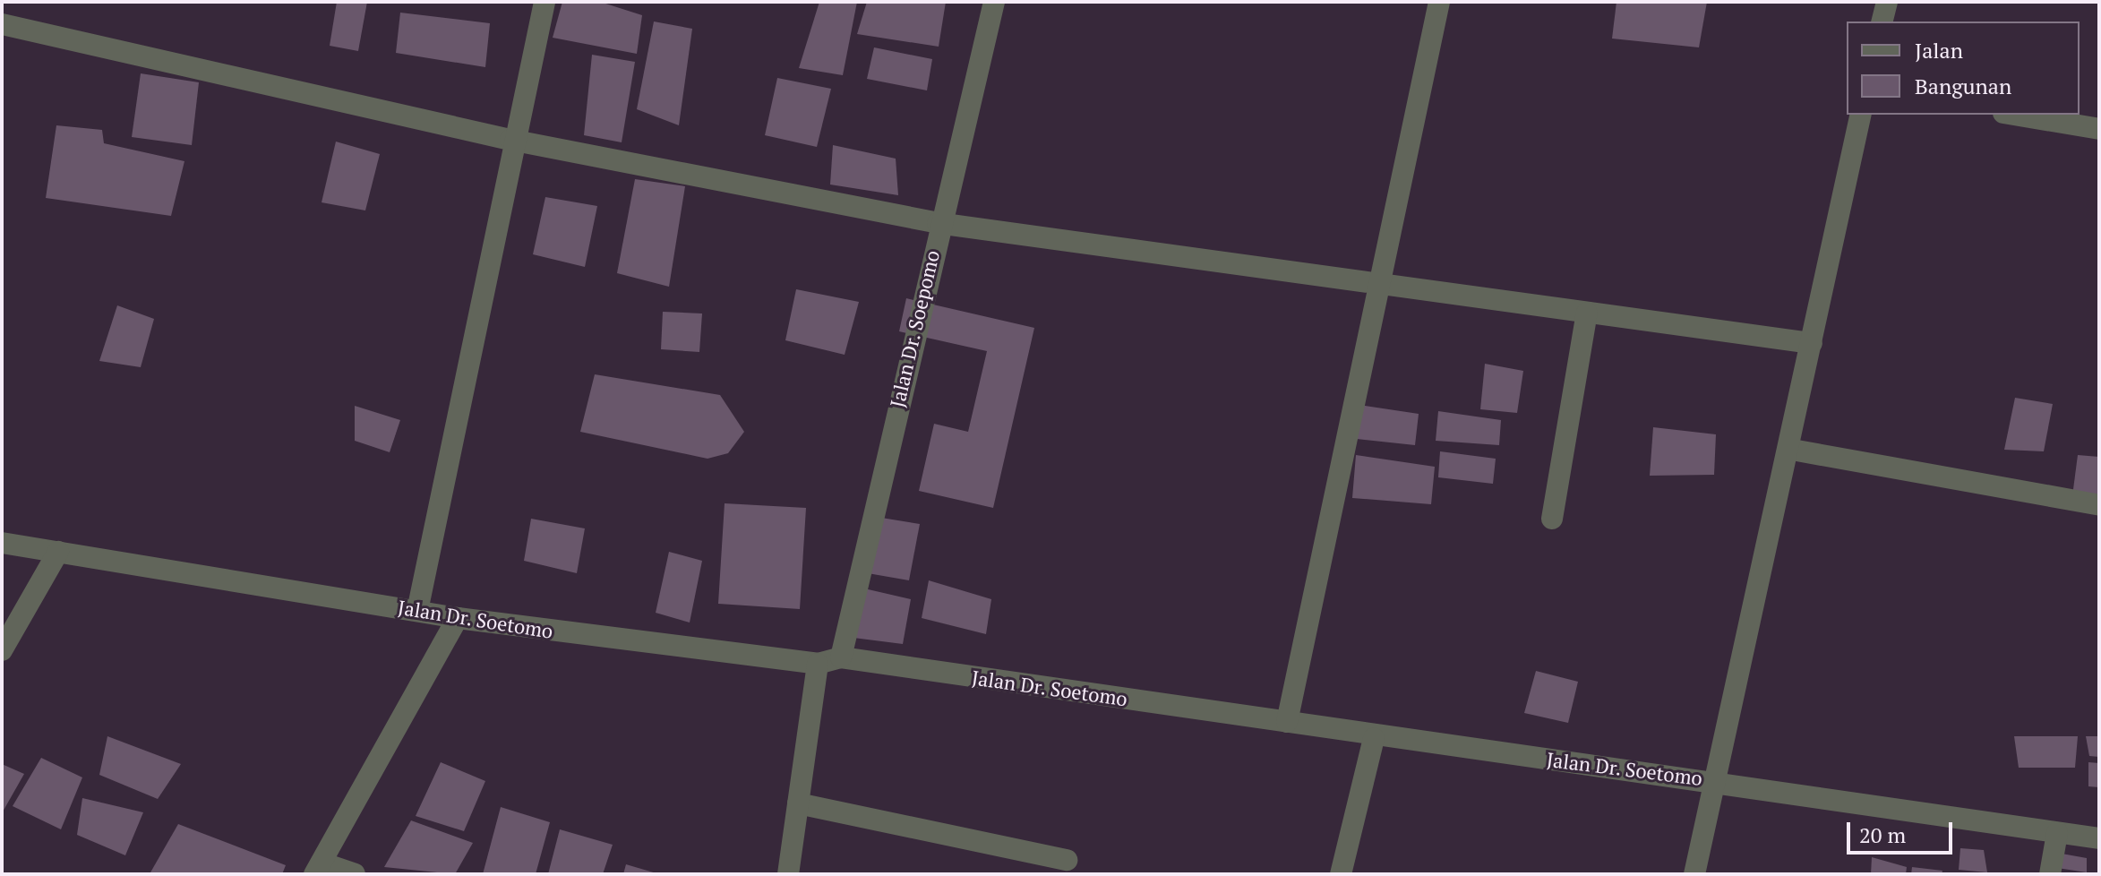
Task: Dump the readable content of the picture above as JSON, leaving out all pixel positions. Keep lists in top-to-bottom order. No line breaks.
{"streets":{"street":["Jalan Dr. Soepomo","Jalan Dr. Soetomo"]},"crossings":[["Jalan Dr. Soepomo","Jalan Dr. Soetomo"]],"legend":["Jalan","Bangunan"],"scale_bar":"20 m"}
